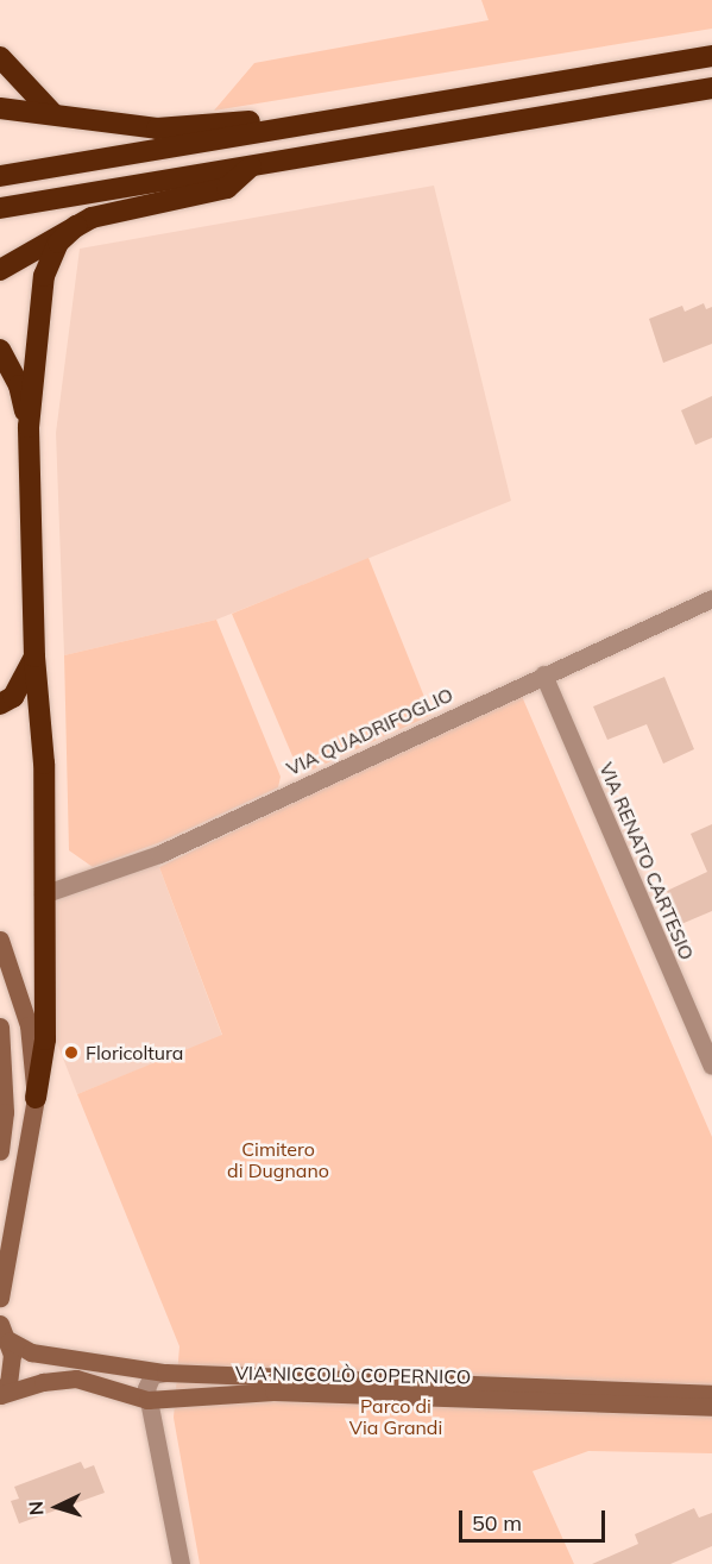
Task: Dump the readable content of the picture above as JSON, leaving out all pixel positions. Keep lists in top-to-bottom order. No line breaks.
{"streets":{"street":["VIA QUADRIFOGLIO","VIA RENATO CARTESIO","VIA NICCOLÒ COPERNICO"]},"crossings":[["VIA QUADRIFOGLIO","VIA RENATO CARTESIO"]],"parks":["Cimitero di Dugnano","Parco di Via Grandi"],"places":["Floricoltura"],"scale_bar":"50 m","north":"left"}
